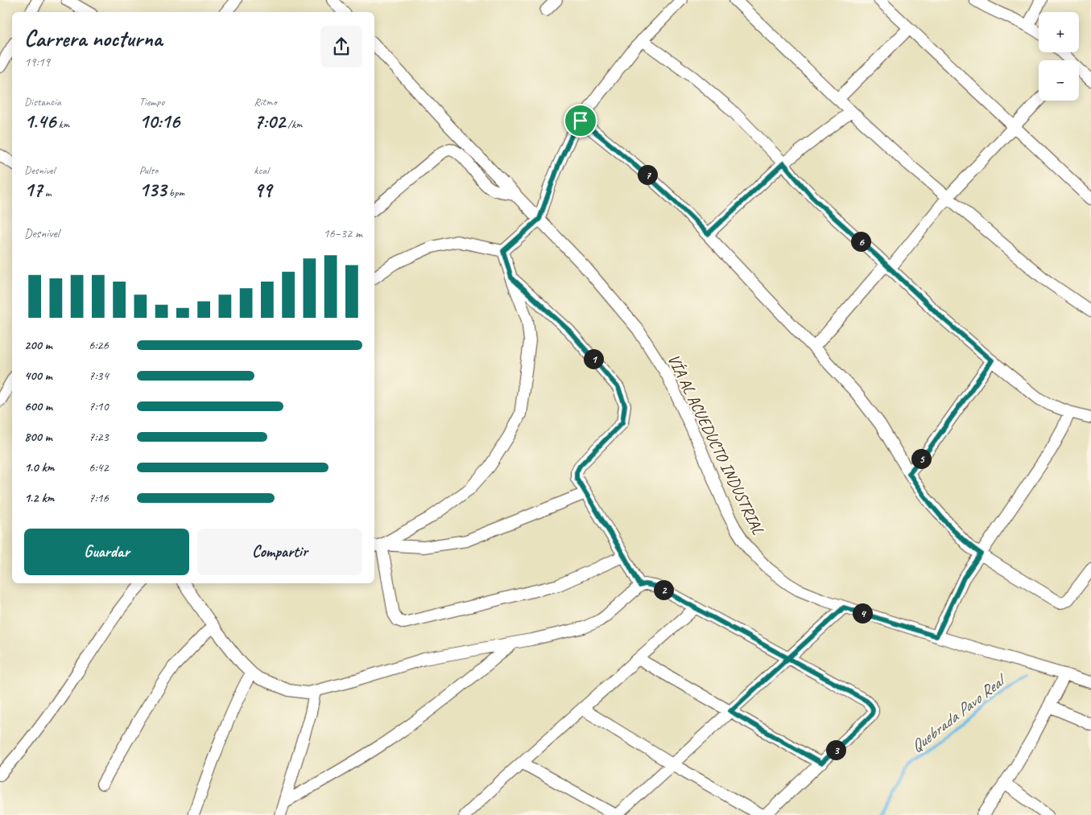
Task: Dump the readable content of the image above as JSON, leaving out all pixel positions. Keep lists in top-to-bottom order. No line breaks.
{"streets":{"street":["VÍA AL ACUEDUCTO INDUSTRIAL"]},"water":["Quebrada Pavo Real"],"page":{"map_buttons":["+","−"],"heading":["Carrera nocturna","19:19"],"stats":[["Distancia","1.46 km"],["Tiempo","10:16"],["Ritmo","7:02 /km"],["Desnivel","17 m"],["Pulso","133 bpm"],["kcal","99"]],"pins":["7","6","1","5","2","4","3"],"chart":["Desnivel","16–32 m"],"list":[{"name":"200 m","note":"6:26"},{"name":"400 m","note":"7:34"},{"name":"600 m","note":"7:10"},{"name":"800 m","note":"7:23"},{"name":"1.0 km","note":"6:42"},{"name":"1.2 km","note":"7:16"}],"buttons":["Guardar","Compartir"]}}
